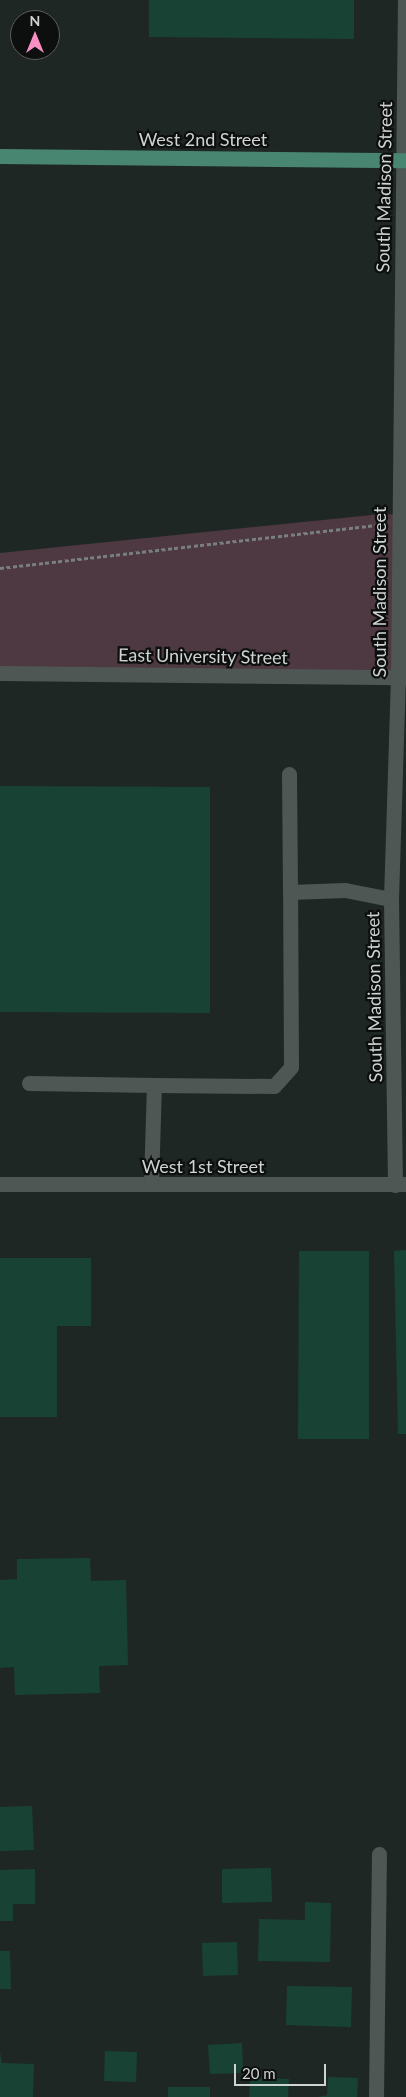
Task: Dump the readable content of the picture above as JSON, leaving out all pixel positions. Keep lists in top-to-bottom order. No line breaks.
{"streets":{"main road":["West 2nd Street"],"street":["South Madison Street","East University Street","West 1st Street"]},"crossings":[["West 2nd Street","South Madison Street"],["South Madison Street","East University Street"],["South Madison Street","West 1st Street"]],"scale_bar":"20 m","north":"top"}
